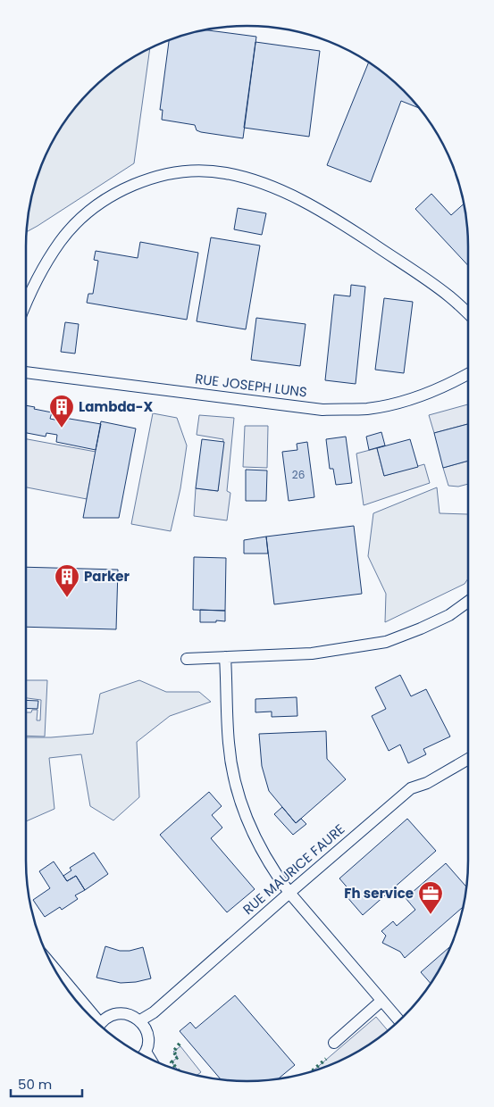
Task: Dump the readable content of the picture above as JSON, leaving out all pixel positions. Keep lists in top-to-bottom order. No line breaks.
{"streets":{"street":["RUE JOSEPH LUNS","RUE MAURICE FAURE"]},"places":{"building":["Lambda-X","Parker"],"office":["Fh service"]},"house_numbers":["26"],"scale_bar":"50 m"}
